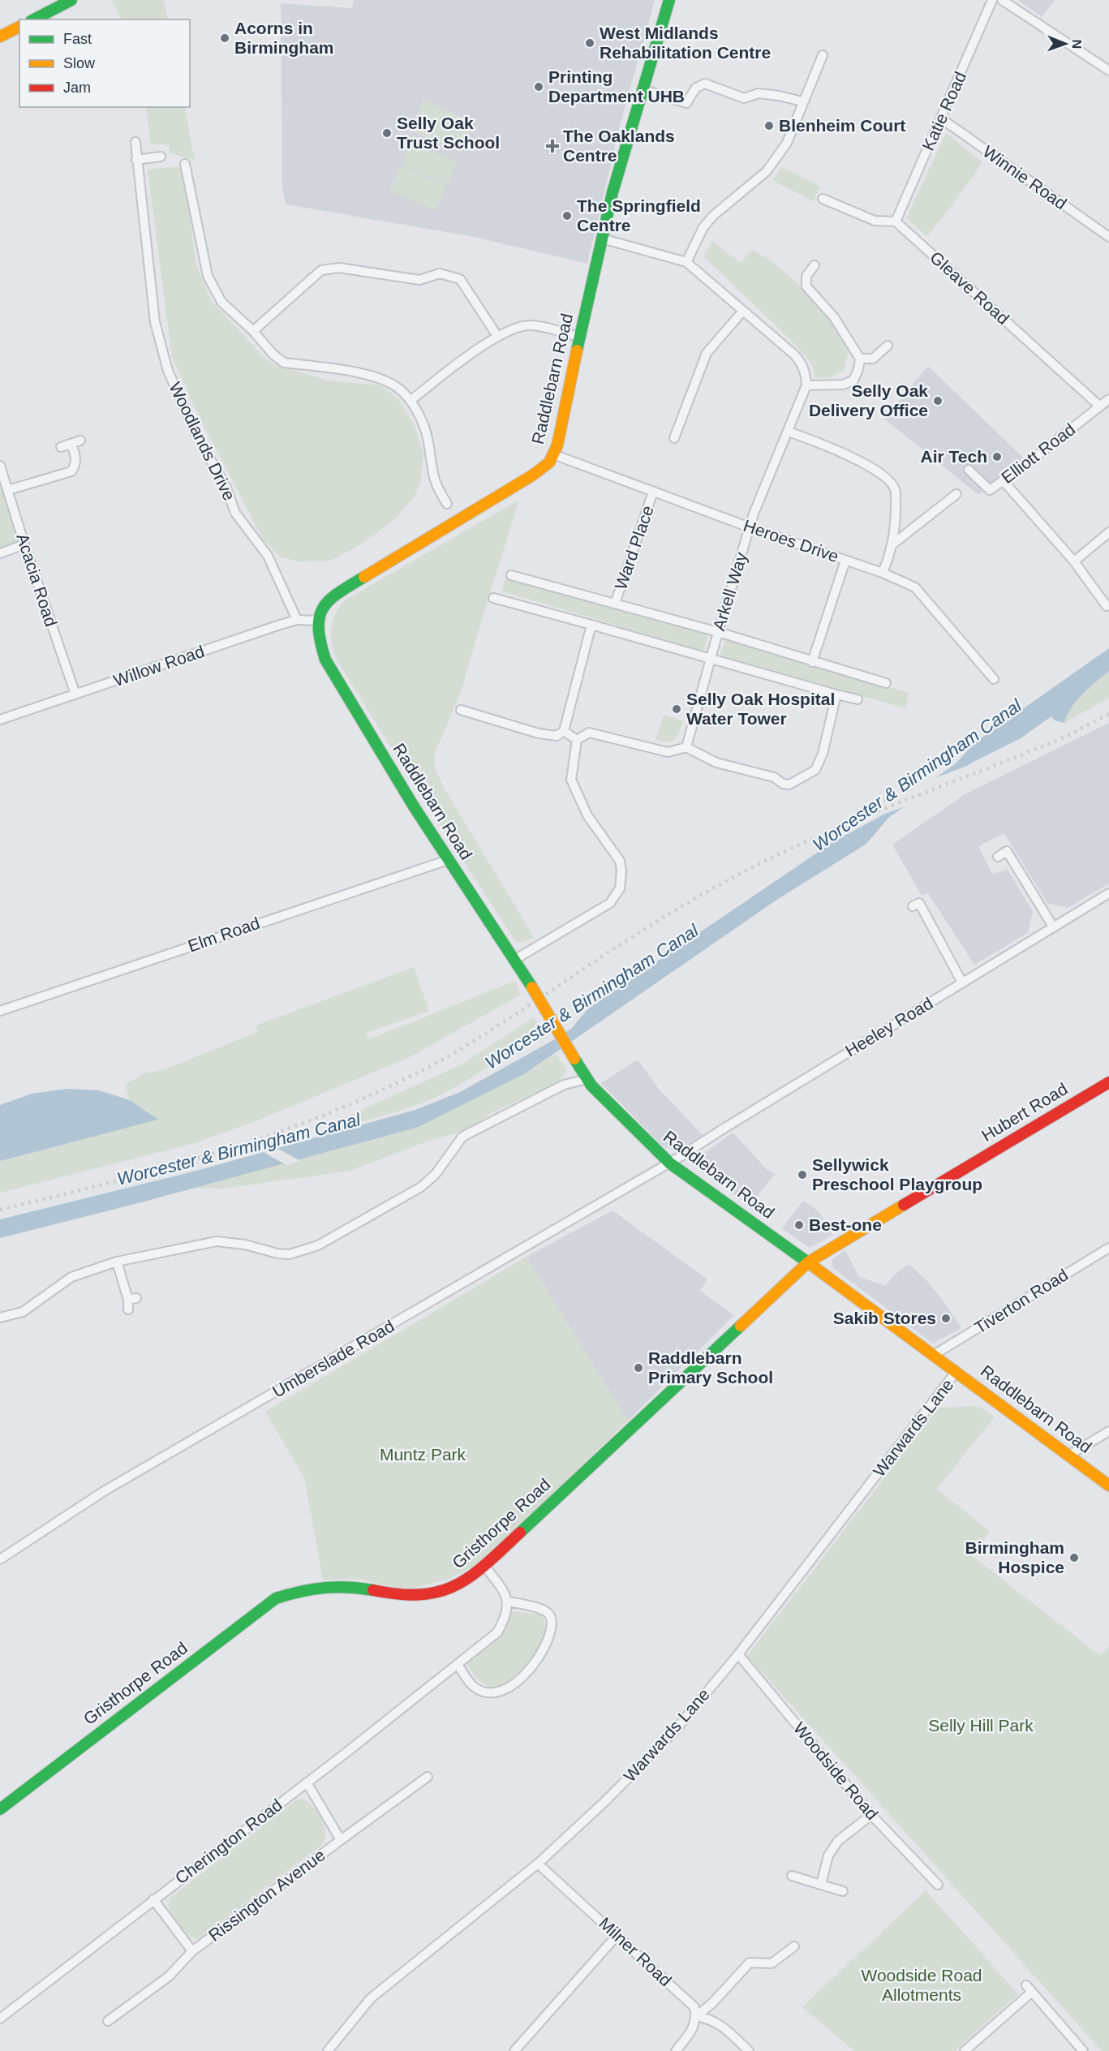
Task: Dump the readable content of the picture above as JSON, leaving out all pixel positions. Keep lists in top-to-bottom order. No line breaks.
{"streets":{"main road":["Raddlebarn Road","Hubert Road","Gristhorpe Road"],"street":["Katie Road","Winnie Road","Gleave Road","Woodlands Drive","Elliott Road","Heroes Drive","Ward Place","Acacia Road","Arkell Way","Willow Road","Elm Road","Heeley Road","Tiverton Road","Umberslade Road","Warwards Lane","Woodside Road","Cherington Road","Rissington Avenue","Milner Road"]},"crossings":[["Katie Road","Winnie Road"],["Katie Road","Gleave Road"],["Gleave Road","Elliott Road"],["Raddlebarn Road","Heroes Drive"],["Raddlebarn Road","Willow Road"],["Raddlebarn Road","Elm Road"],["Raddlebarn Road","Heeley Road"],["Raddlebarn Road","Hubert Road"],["Raddlebarn Road","Tiverton Road"],["Raddlebarn Road","Umberslade Road"],["Raddlebarn Road","Warwards Lane"],["Raddlebarn Road","Gristhorpe Road"],["Woodlands Drive","Willow Road"],["Heroes Drive","Ward Place"],["Heroes Drive","Arkell Way"],["Ward Place","Arkell Way"],["Acacia Road","Willow Road"],["Heeley Road","Umberslade Road"],["Hubert Road","Gristhorpe Road"],["Warwards Lane","Woodside Road"],["Warwards Lane","Milner Road"],["Cherington Road","Rissington Avenue"]],"water":["Worcester & Birmingham Canal"],"parks":["Muntz Park","Selly Hill Park","Woodside Road Allotments"],"places":{"other":["Acorns in Birmingham","West Midlands Rehabilitation Centre","Printing Department UHB","Blenheim Court","Selly Oak Trust School","The Springfield Centre","Selly Oak Delivery Office","Air Tech","Selly Oak Hospital Water Tower","Sellywick Preschool Playgroup","Best-one","Sakib Stores","Raddlebarn Primary School","Birmingham Hospice"],"health":["The Oaklands Centre"]},"legend":["Fast","Slow","Jam"],"north":"right"}
